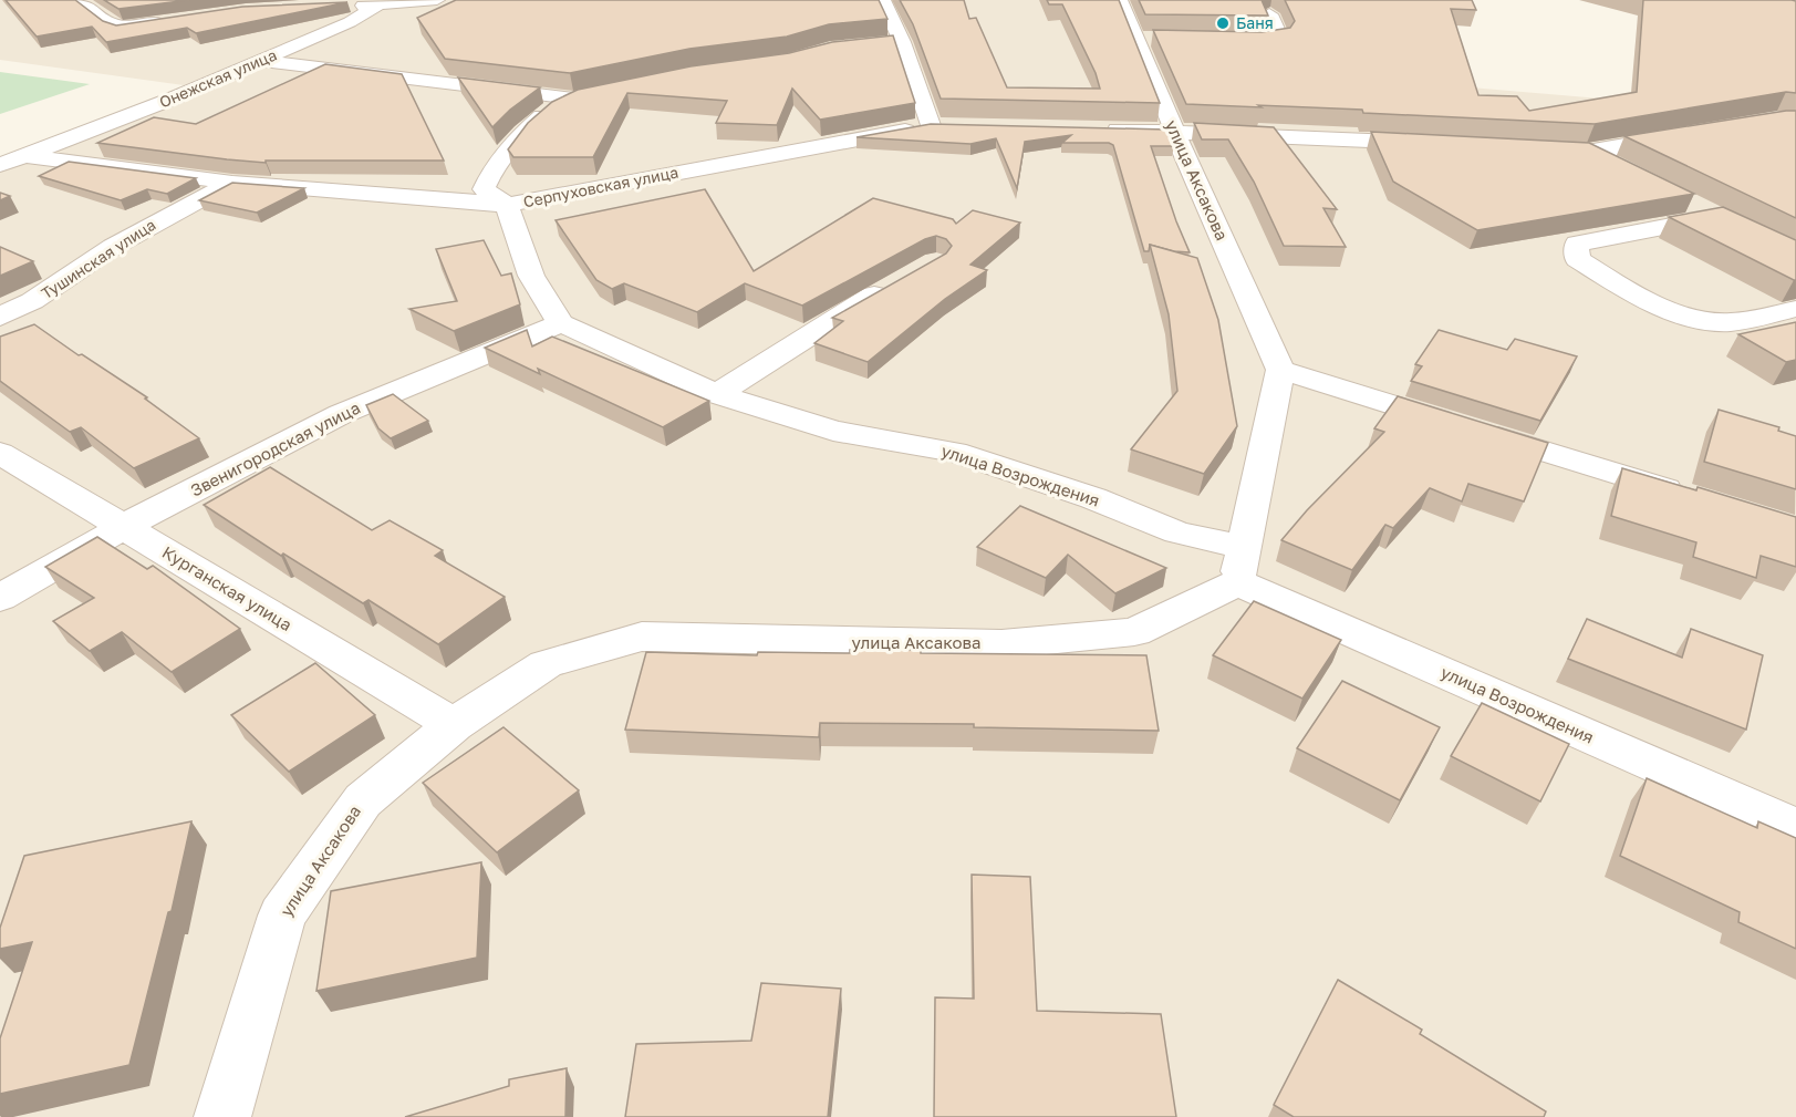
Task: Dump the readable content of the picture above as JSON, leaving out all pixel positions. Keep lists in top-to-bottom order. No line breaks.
{"streets":{"street":["Онежская улица","улица Аксакова","Серпуховская улица","Тушинская улица","Звенигородская улица","улица Возрождения","Курганская улица"]},"crossings":[["Онежская улица","Серпуховская улица"],["улица Аксакова","улица Возрождения"],["улица Аксакова","Курганская улица"],["Серпуховская улица","Тушинская улица"],["Звенигородская улица","улица Возрождения"],["Звенигородская улица","Курганская улица"]],"places":["Баня"]}
